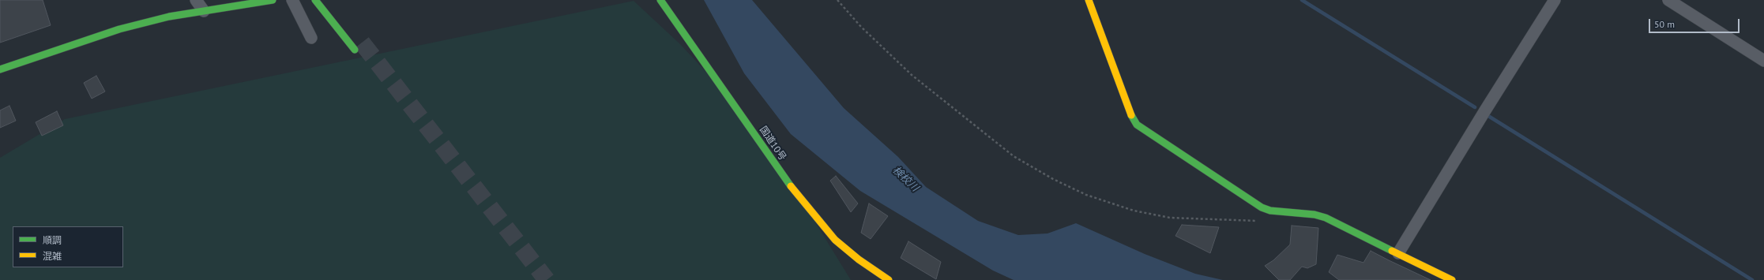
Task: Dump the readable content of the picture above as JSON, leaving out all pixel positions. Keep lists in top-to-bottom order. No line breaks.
{"streets":{"main road":["国道10号"]},"water":["検校川"],"legend":["順調","混雑"],"scale_bar":"50 m"}
